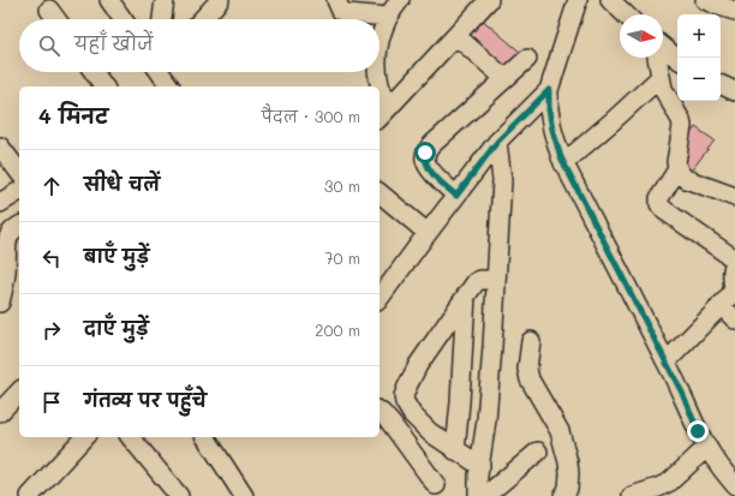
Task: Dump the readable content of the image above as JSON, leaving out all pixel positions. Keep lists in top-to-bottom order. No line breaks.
{"north":"right","page":{"map_buttons":["+","−"],"search":"यहाँ खोजें","heading":["4 मिनट","पैदल · 300 m"],"list":[["सीधे चलें","30 m"],["बाएँ मुड़ें","70 m"],["दाएँ मुड़ें","200 m"],"गंतव्य पर पहुँचे"]}}
